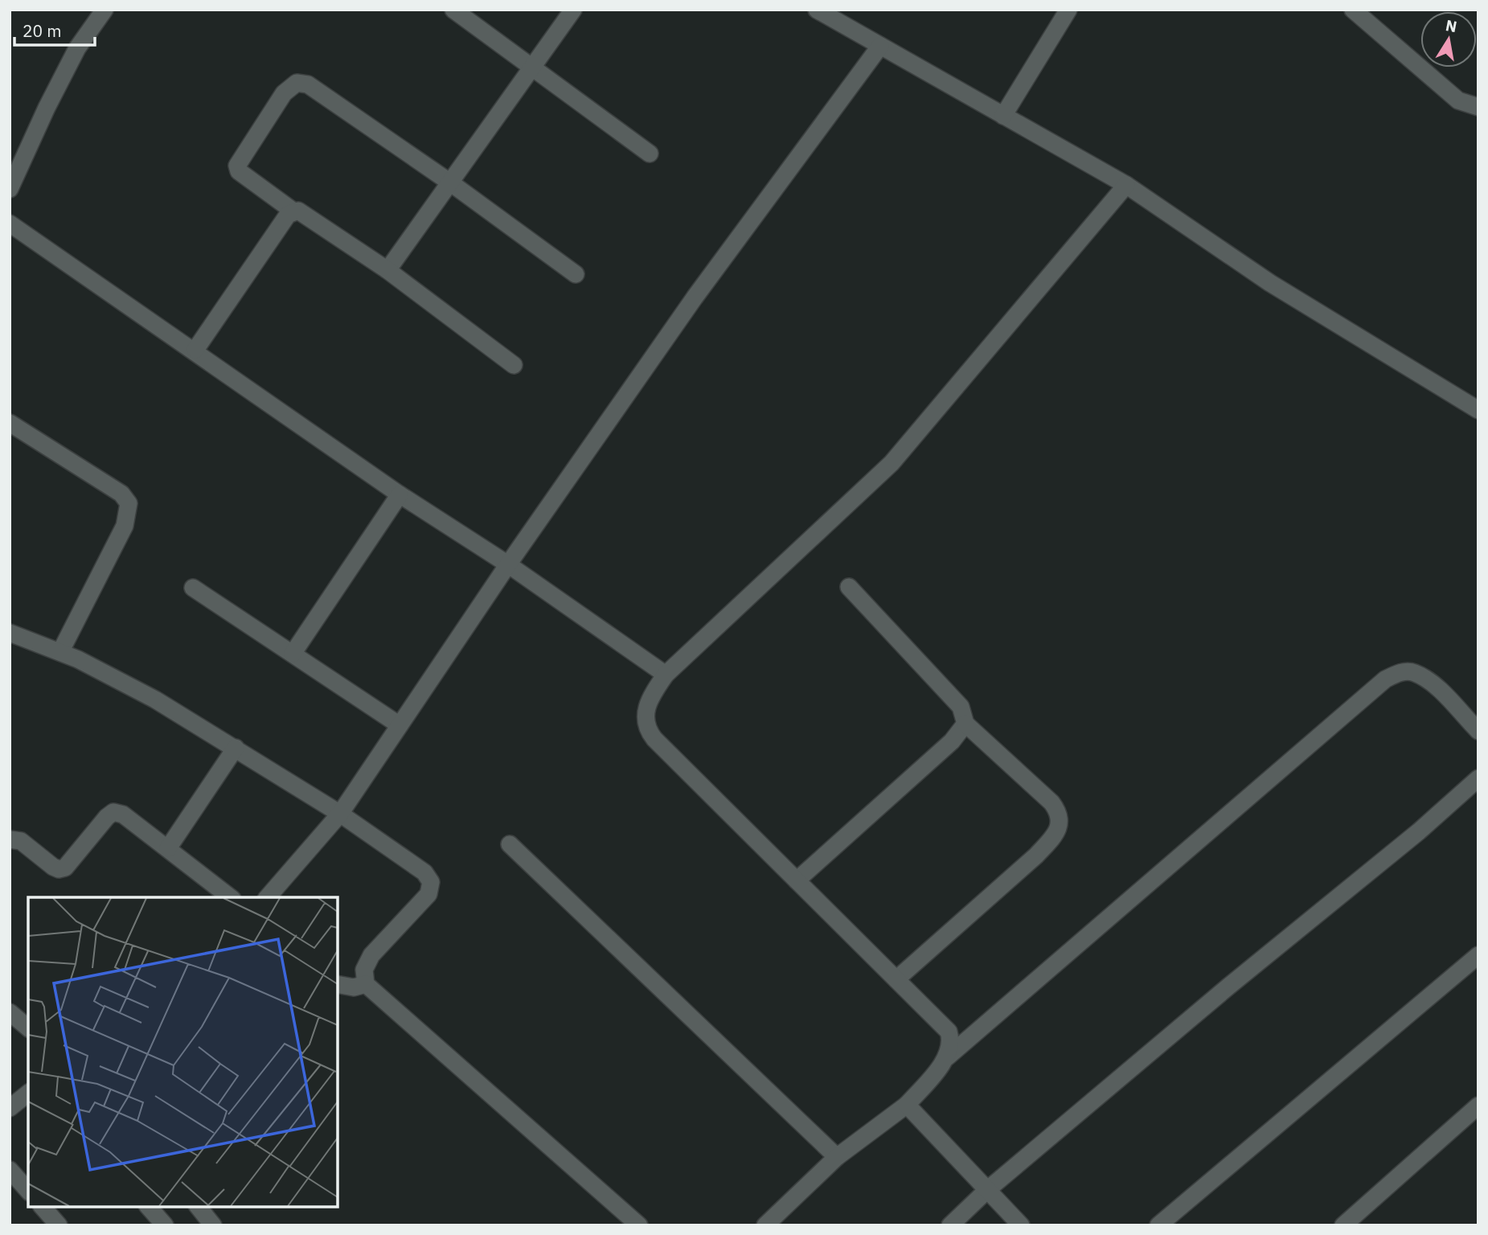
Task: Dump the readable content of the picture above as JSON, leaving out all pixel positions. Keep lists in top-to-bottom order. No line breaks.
{"scale_bar":"20 m","north":"top"}
